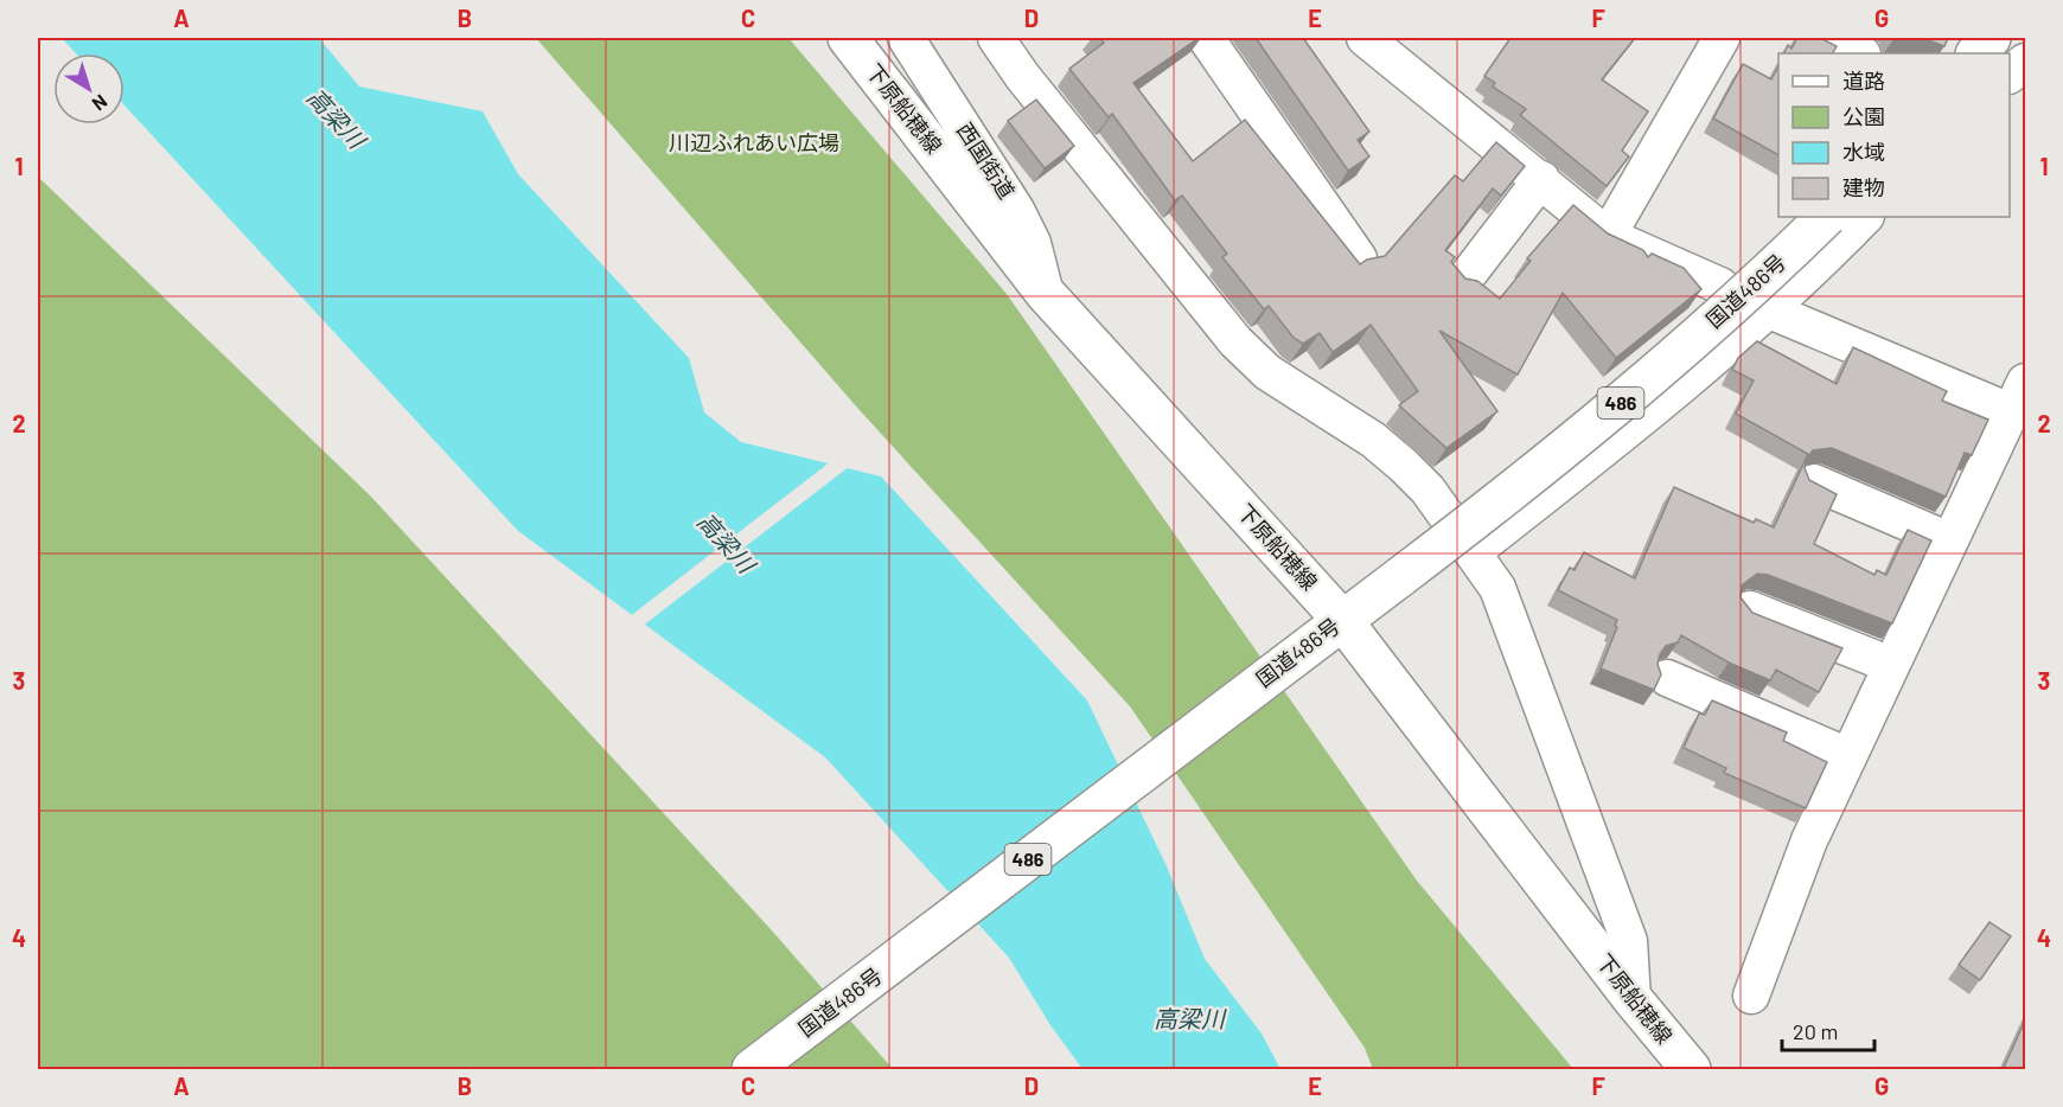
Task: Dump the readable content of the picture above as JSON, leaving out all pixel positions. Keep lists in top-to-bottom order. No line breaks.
{"streets":{"main road":["下原船穂線","国道486号","486"],"street":["西国街道"]},"crossings":[["下原船穂線","西国街道"],["下原船穂線","国道486号"]],"water":["高梁川"],"parks":["川辺ふれあい広場"],"legend":["道路","公園","水域","建物"],"scale_bar":"20 m","north":"bottom right","grid":{"columns":["A","B","C","D","E","F","G"],"rows":["1","2","3","4"]}}
